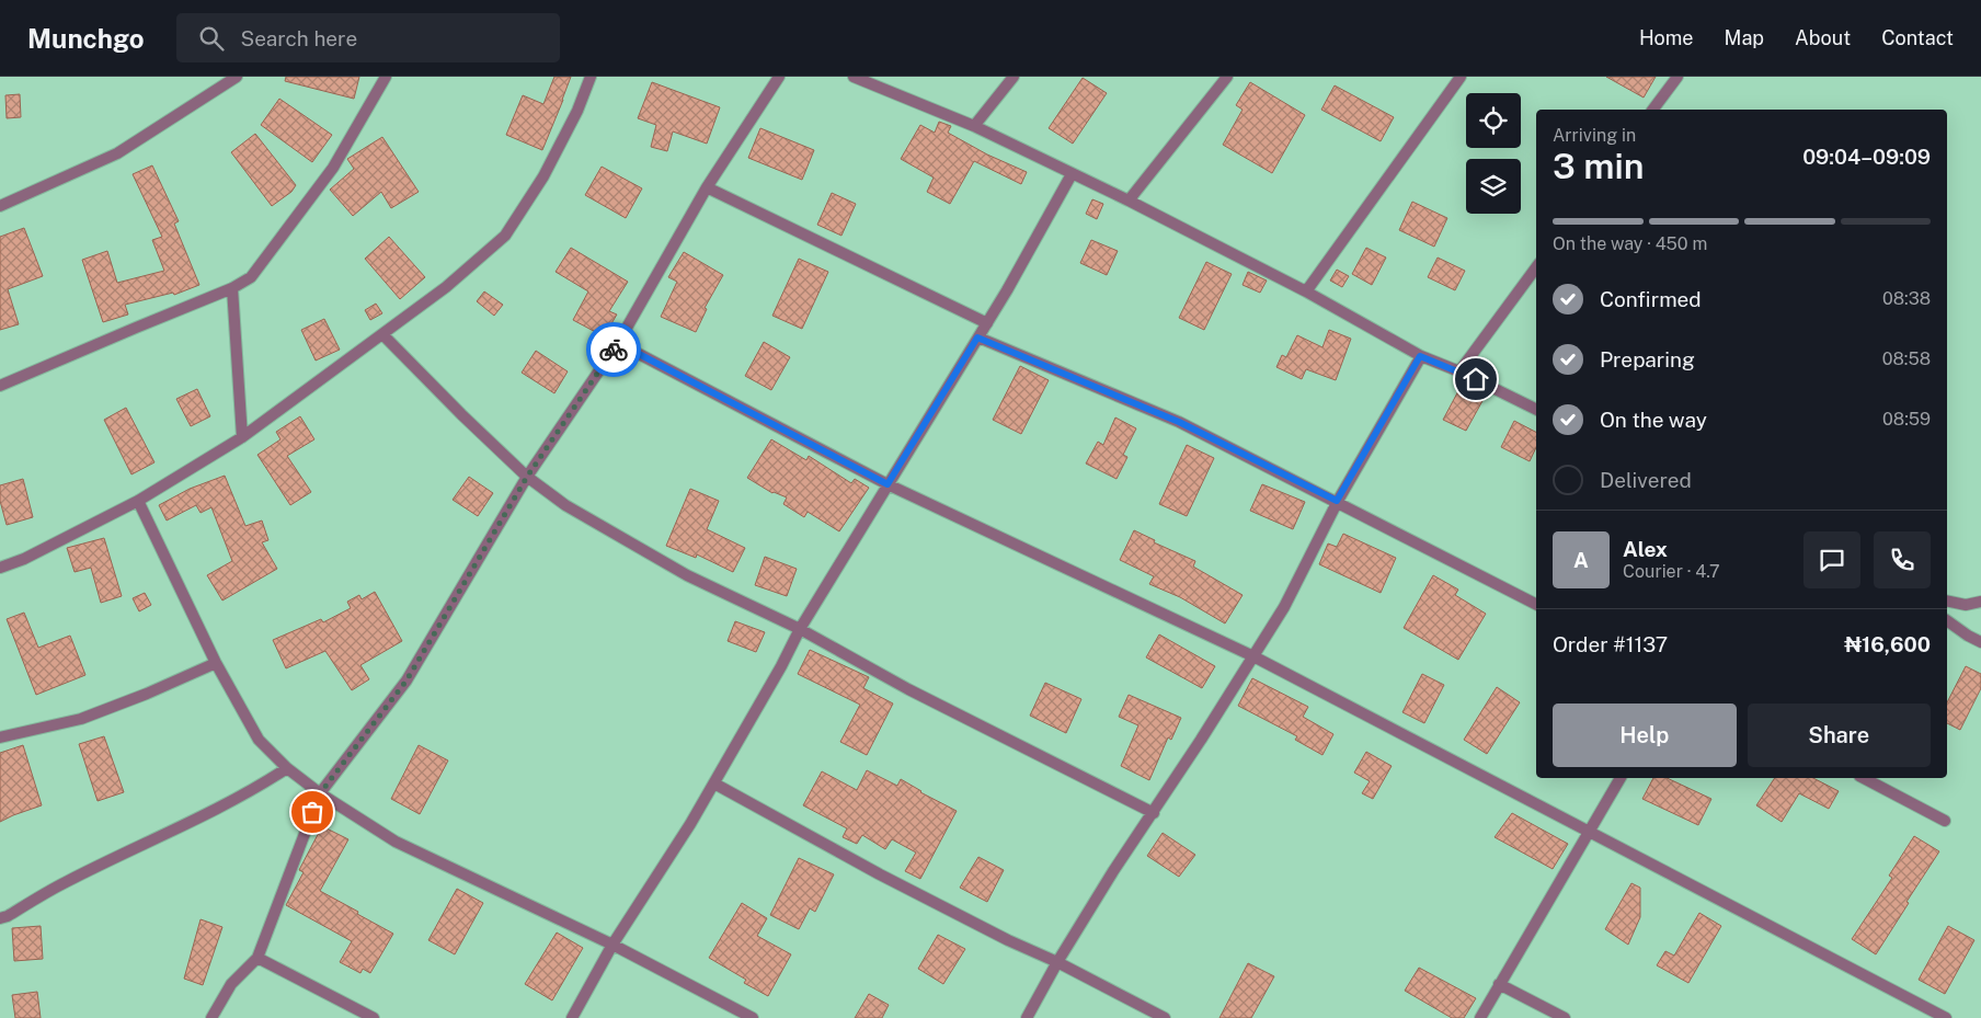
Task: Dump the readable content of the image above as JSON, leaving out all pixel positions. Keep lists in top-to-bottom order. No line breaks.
{"page":{"header":"Munchgo","search":"Search here","nav":["Home","Map","About","Contact"],"heading":["3 min","Arriving in","09:04–09:09"],"panel":["Alex","Courier · 4.7","Order #1137","₦16,600"],"bar":"On the way · 450 m","list":[["Confirmed","08:38"],["Preparing","08:58"],["On the way","08:59"],"Delivered"],"round":"A","buttons":["Help","Share"]}}
